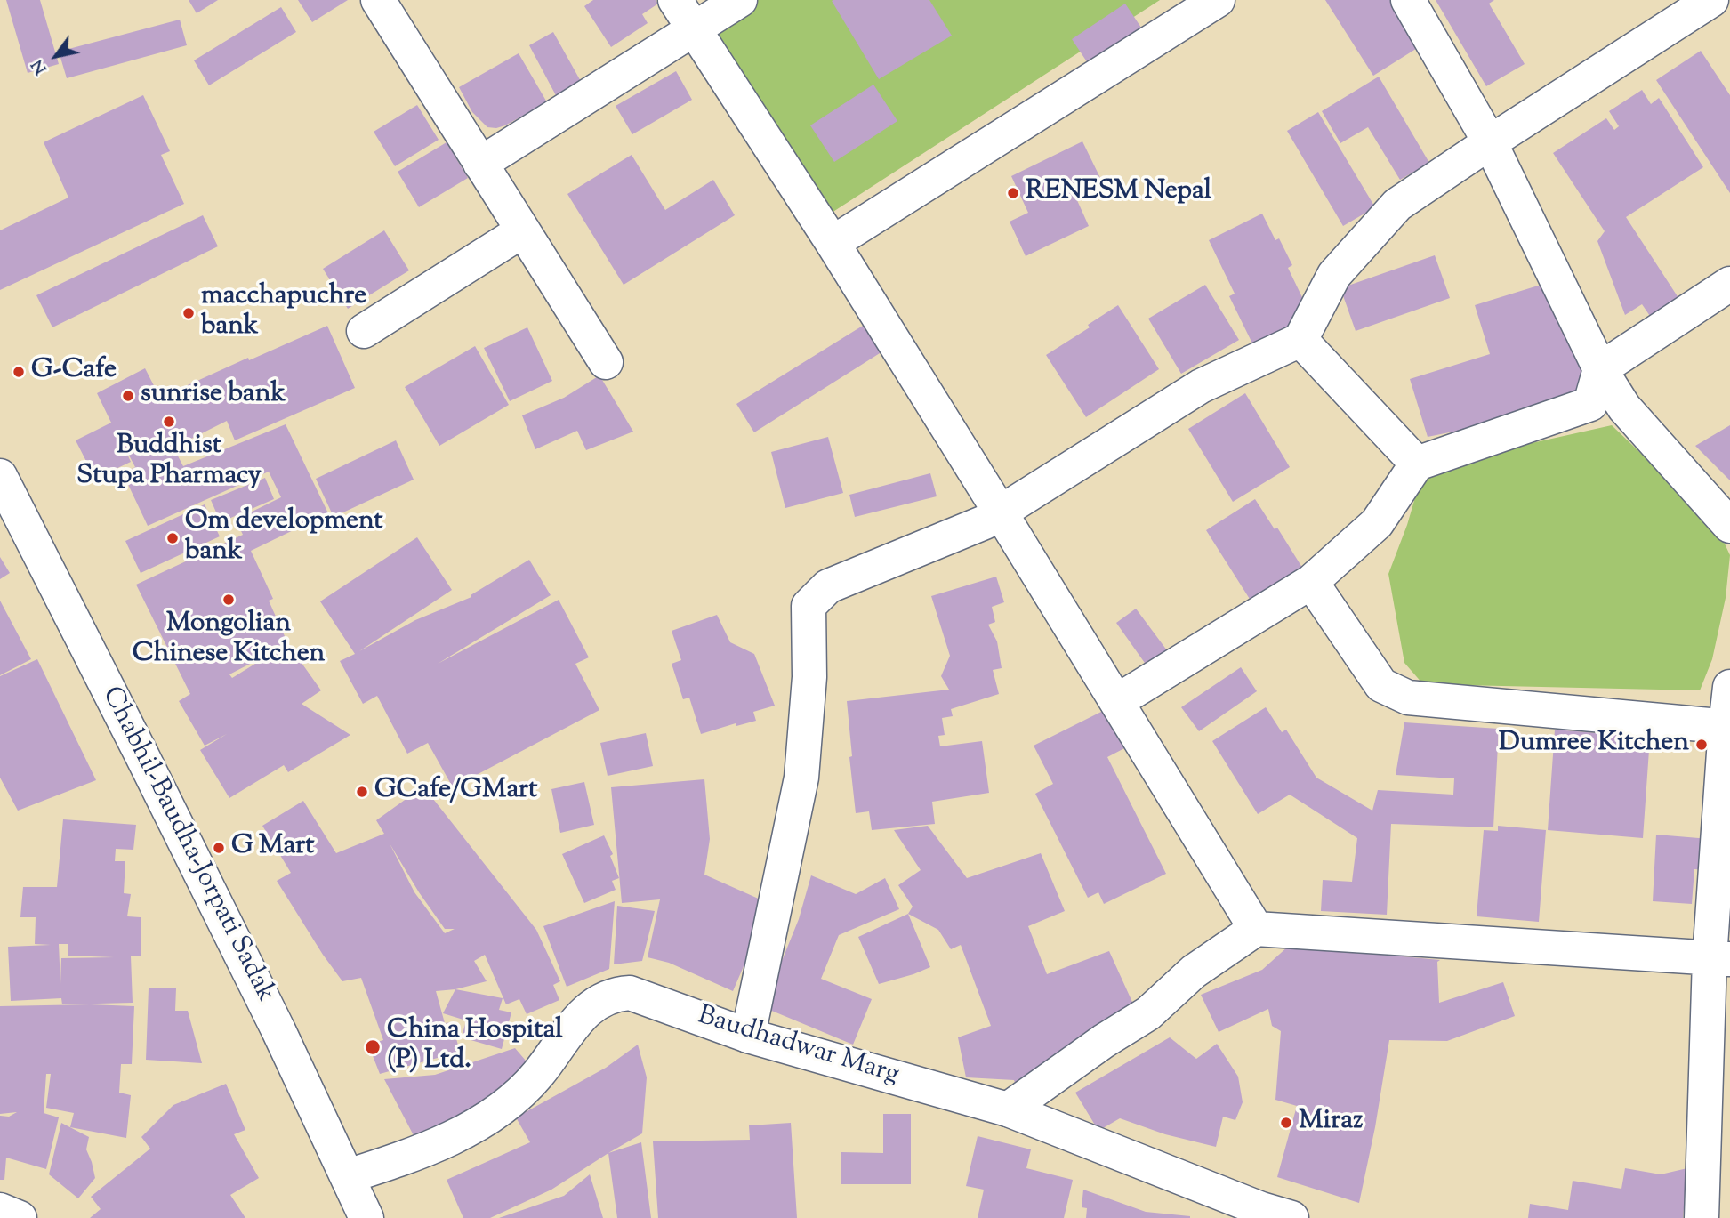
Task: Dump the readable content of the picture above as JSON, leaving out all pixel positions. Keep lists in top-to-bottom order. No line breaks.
{"streets":{"street":["Chabhil-Baudha-Jorpati Sadak","Baudhadwar Marg"]},"crossings":[["Chabhil-Baudha-Jorpati Sadak","Baudhadwar Marg"]],"places":["RENESM Nepal","macchapuchre bank","G-Cafe","sunrise bank","Buddhist Stupa Pharmacy","Om development bank","Mongolian Chinese Kitchen","Dumree Kitchen","GCafe/GMart","G Mart","China Hospital (P) Ltd.","Miraz"],"north":"bottom left"}
